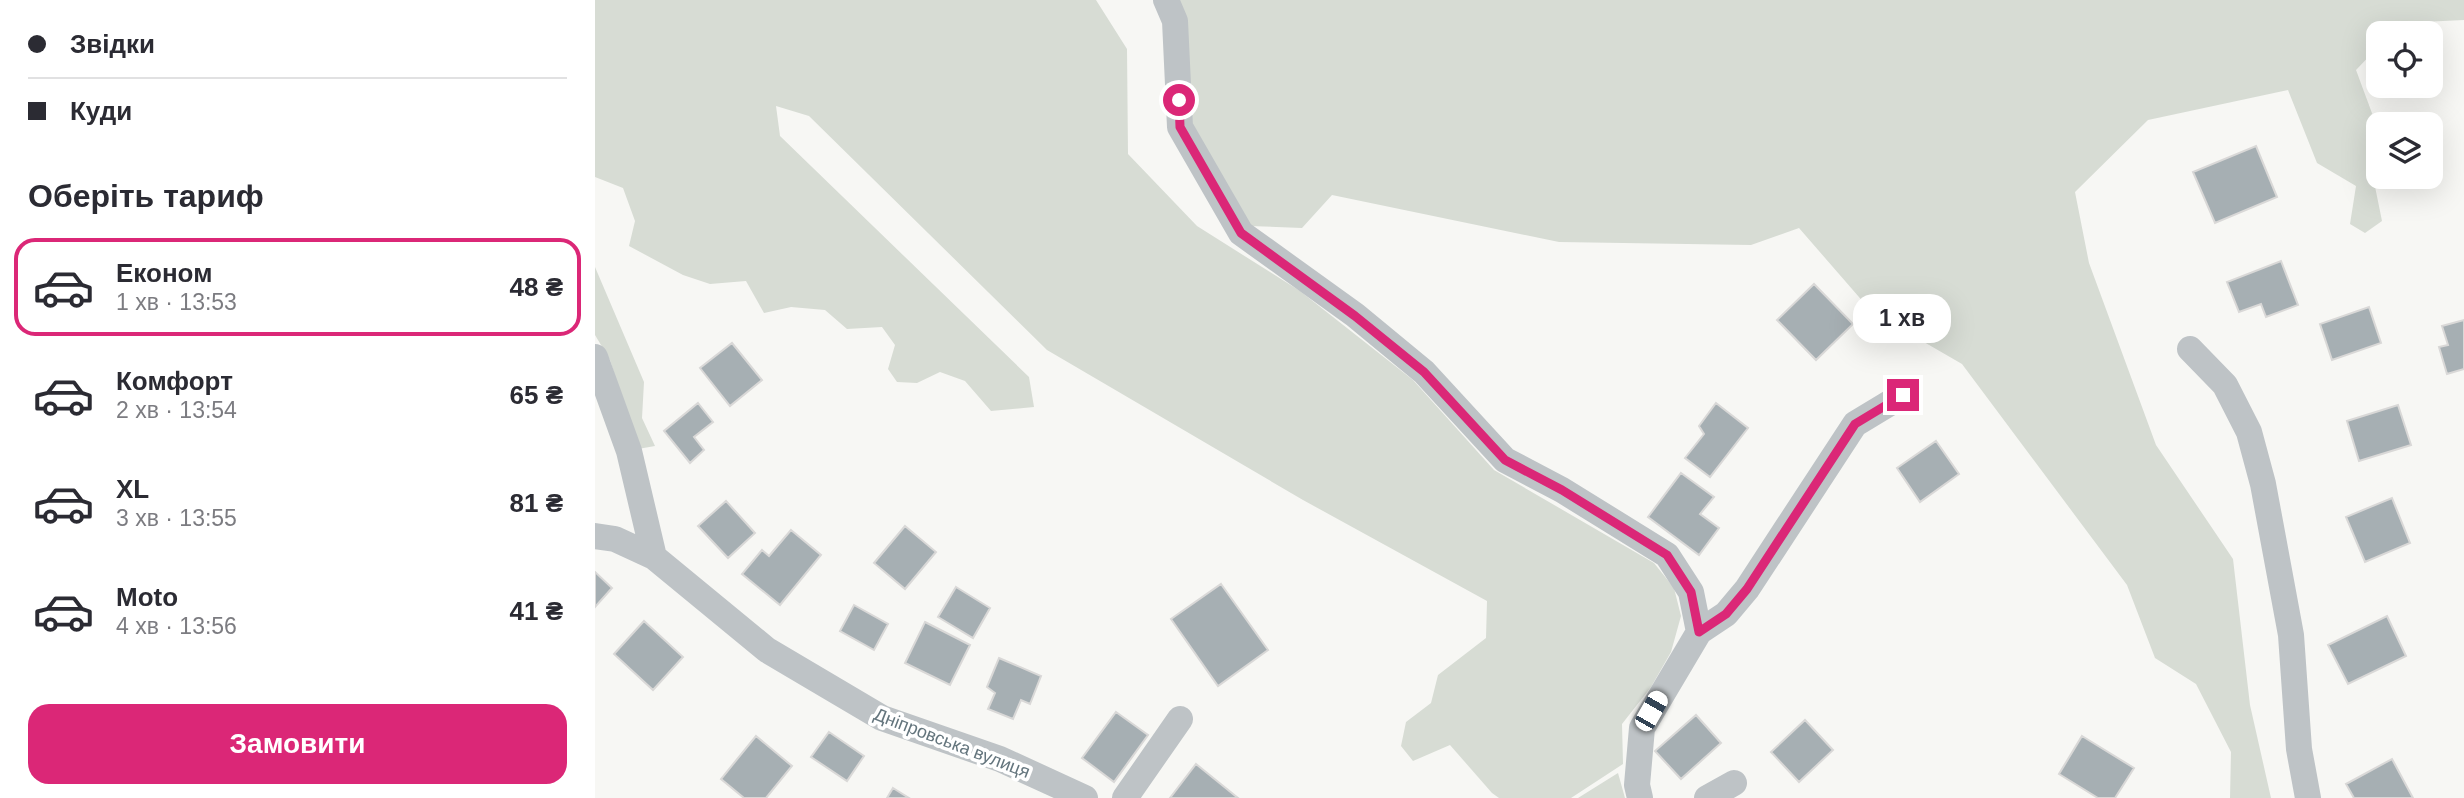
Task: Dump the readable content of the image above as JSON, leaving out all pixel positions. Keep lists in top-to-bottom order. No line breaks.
{"streets":{"street":["Дніпровська вулиця"]},"page":{"banner":["Звідки","Куди"],"heading":"Оберіть тариф","list":[{"name":"Економ","note":"1 хв · 13:53","value":"48 ₴"},{"name":"Комфорт","note":"2 хв · 13:54","value":"65 ₴"},{"name":"XL","note":"3 хв · 13:55","value":"81 ₴"},{"name":"Moto","note":"4 хв · 13:56","value":"41 ₴"}],"bubble":"1 хв","buttons":"Замовити"}}
